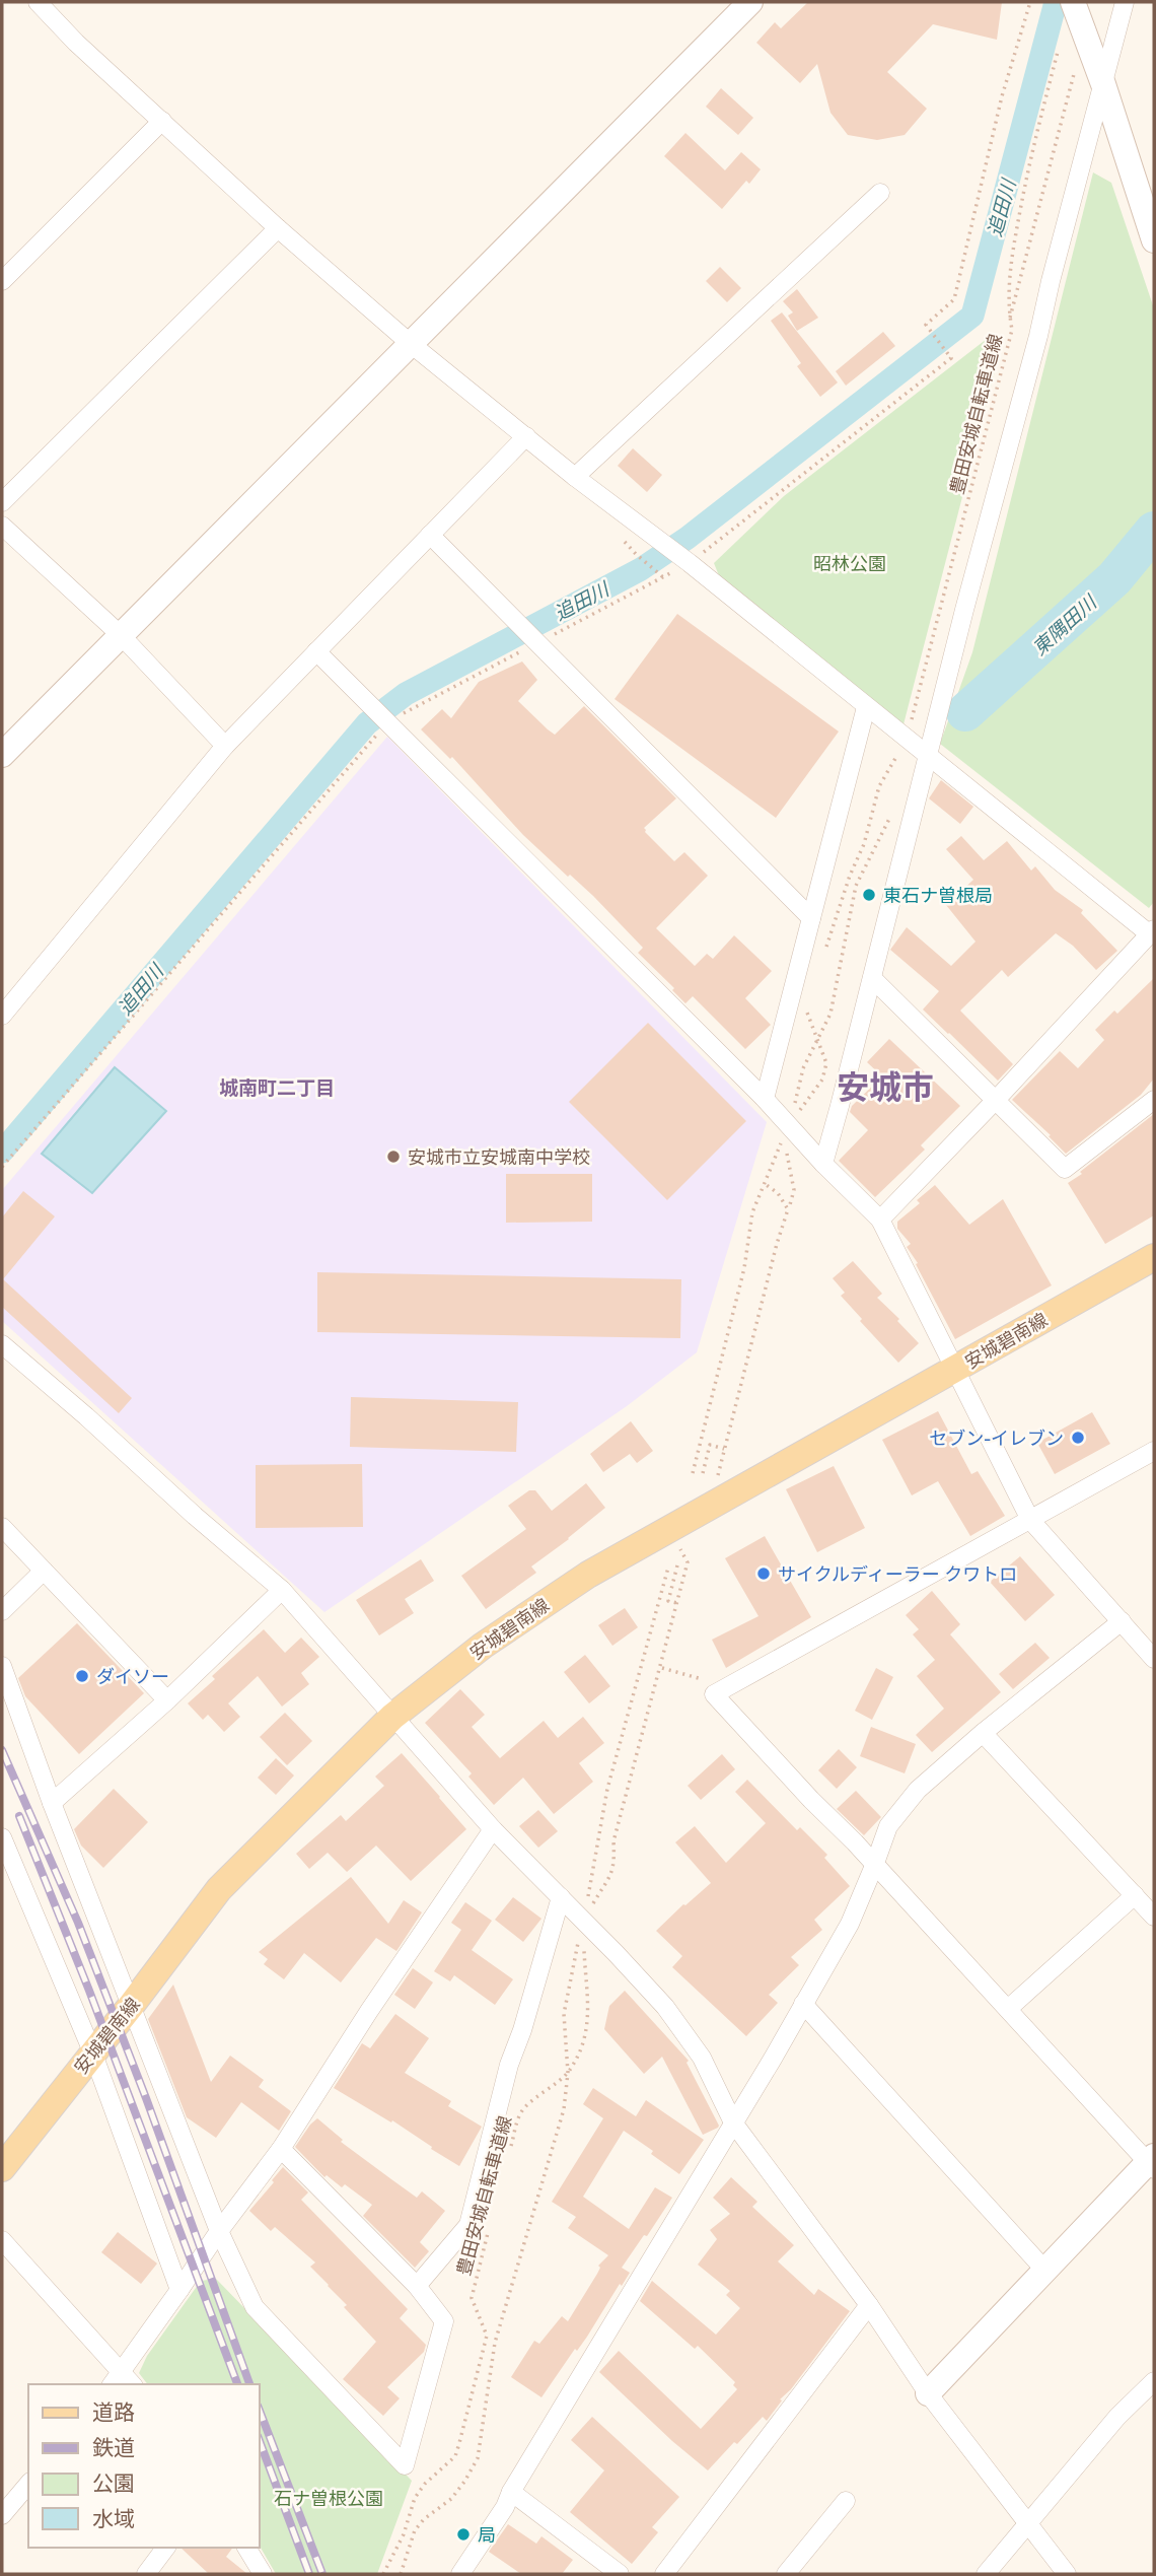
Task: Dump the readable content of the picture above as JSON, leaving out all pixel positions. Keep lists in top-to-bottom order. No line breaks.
{"streets":{"main road":["安城碧南線"],"path":["豊田安城自転車道線"]},"crossings":[["豊田安城自転車道線","安城碧南線"]],"districts":["城南町二丁目","安城市"],"water":["追田川","東隅田川"],"parks":["昭林公園","石ナ曽根公園"],"places":["東石ナ曽根局","安城市立安城南中学校","セブン-イレブン","サイクルディーラー クワトロ","ダイソー","局"],"legend":["道路","鉄道","公園","水域"]}
